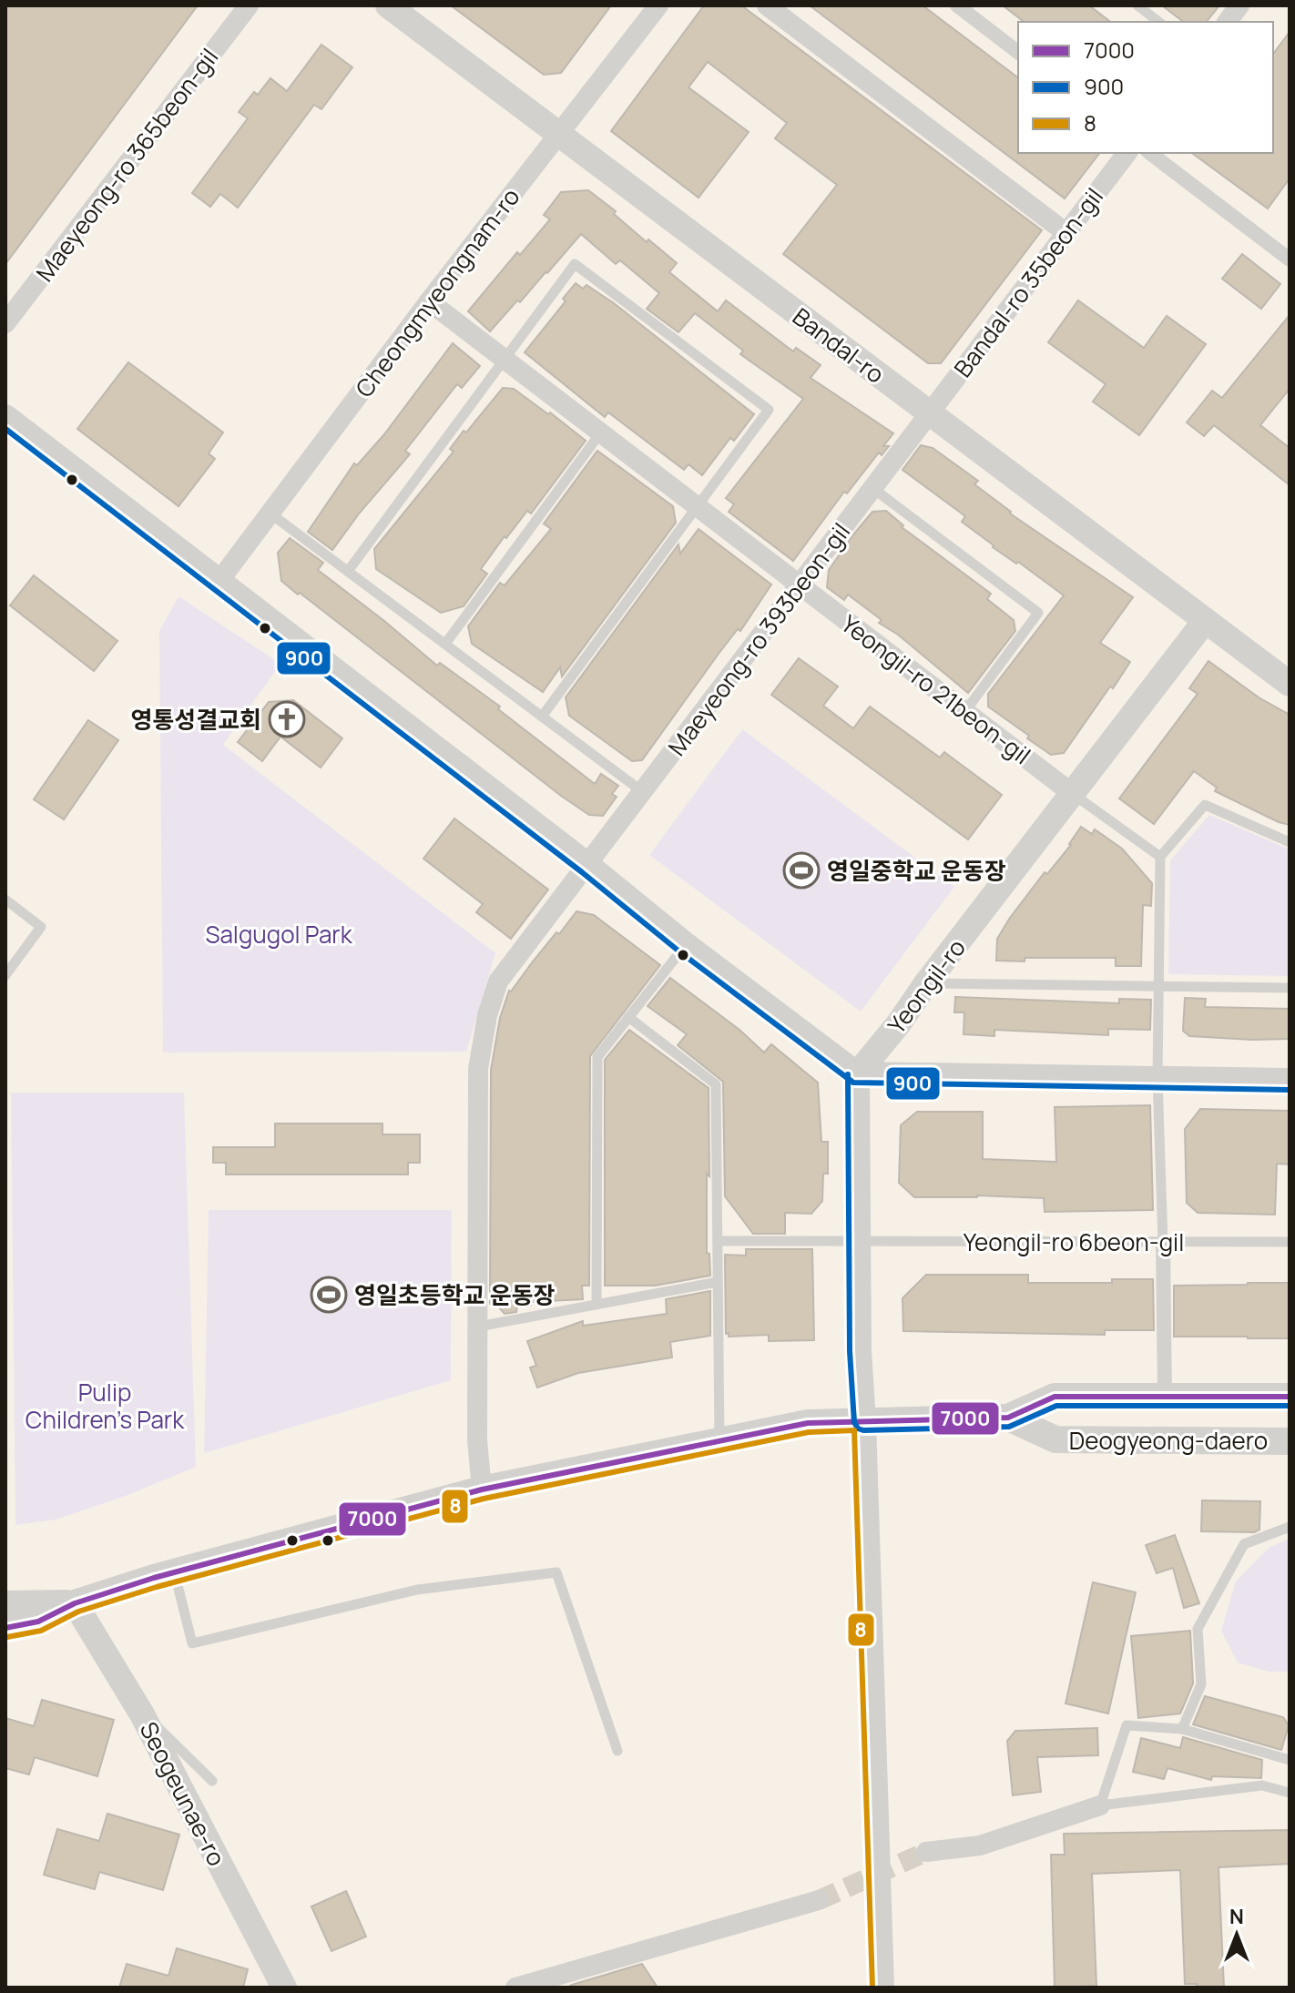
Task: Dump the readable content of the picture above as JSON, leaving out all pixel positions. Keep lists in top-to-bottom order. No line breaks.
{"streets":{"main road":["Deogyeong-daero"],"street":["Maeyeong-ro 365beon-gil","Bandal-ro 35beon-gil","Cheongmyeongnam-ro","Bandal-ro","Maeyeong-ro 393beon-gil","Yeongil-ro 21beon-gil","Yeongil-ro","Seogeunae-ro"],"lane":["Yeongil-ro 6beon-gil"]},"crossings":[["Bandal-ro 35beon-gil","Bandal-ro"],["Bandal-ro 35beon-gil","Maeyeong-ro 393beon-gil"],["Cheongmyeongnam-ro","Bandal-ro"],["Cheongmyeongnam-ro","Yeongil-ro 21beon-gil"],["Bandal-ro","Maeyeong-ro 393beon-gil"],["Bandal-ro","Yeongil-ro"],["Maeyeong-ro 393beon-gil","Yeongil-ro 21beon-gil"],["Maeyeong-ro 393beon-gil","Deogyeong-daero"],["Yeongil-ro 21beon-gil","Yeongil-ro"],["Deogyeong-daero","Seogeunae-ro"]],"parks":["Salgugol Park","Pulip Children's Park"],"places":{"church":["영통성결교회"],"sports":["영일중학교 운동장","영일초등학교 운동장"]},"lines":["transit line 900","transit line 7000","transit line 8"],"legend":["7000","900","8"],"north":"top"}
